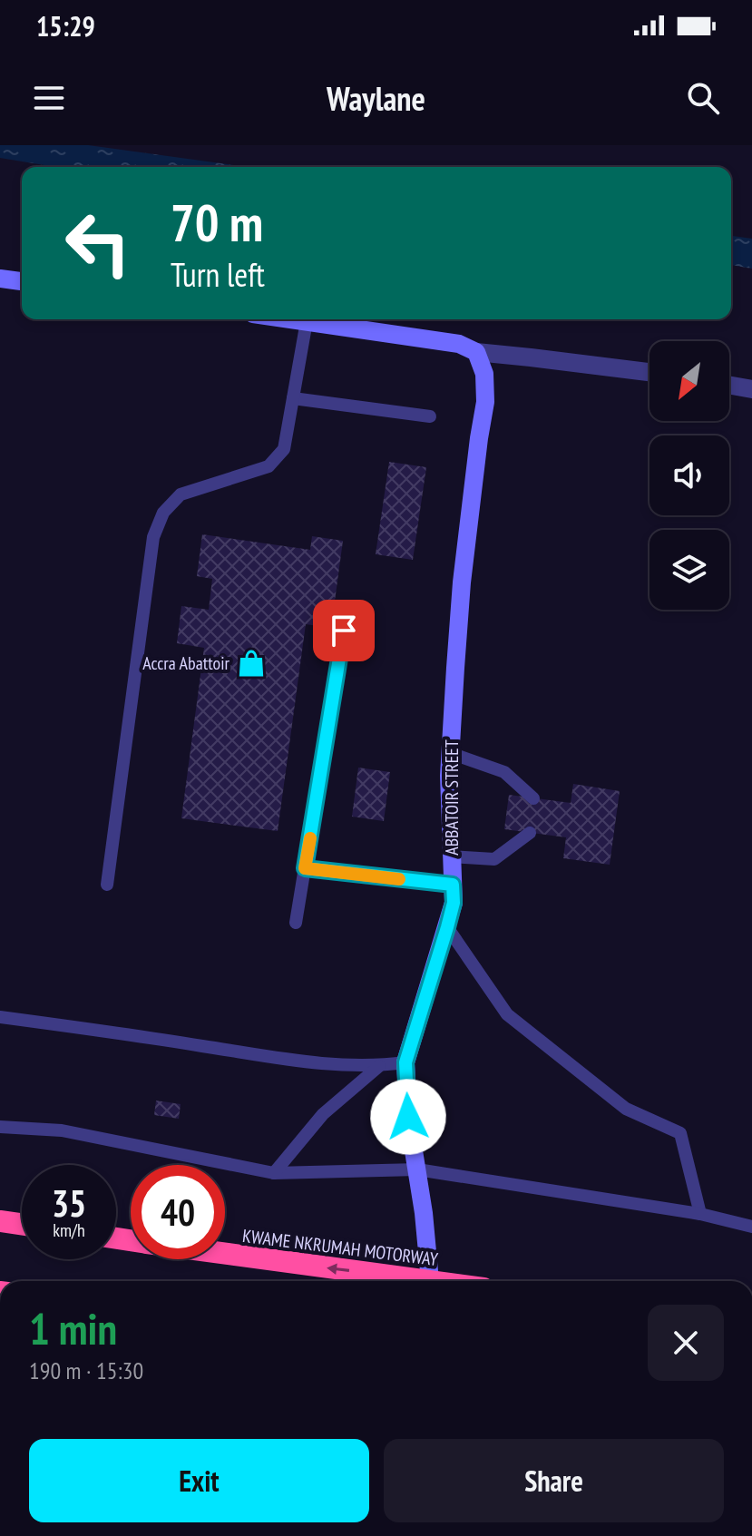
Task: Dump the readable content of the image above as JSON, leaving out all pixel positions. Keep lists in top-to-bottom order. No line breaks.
{"streets":{"highway":["KWAME NKRUMAH MOTORWAY"],"street":["ABBATOIR STREET"]},"crossings":[["ABBATOIR STREET","KWAME NKRUMAH MOTORWAY"]],"one_way":["KWAME NKRUMAH MOTORWAY"],"places":{"shop":["Accra Abattoir"]},"north":"bottom left","page":{"status":"15:29","header":"Waylane","turn":["70 m","Turn left"],"speed":"35 km/h","limit":"40","heading":["1 min","190 m · 15:30"],"buttons":["Exit","Share"]}}
